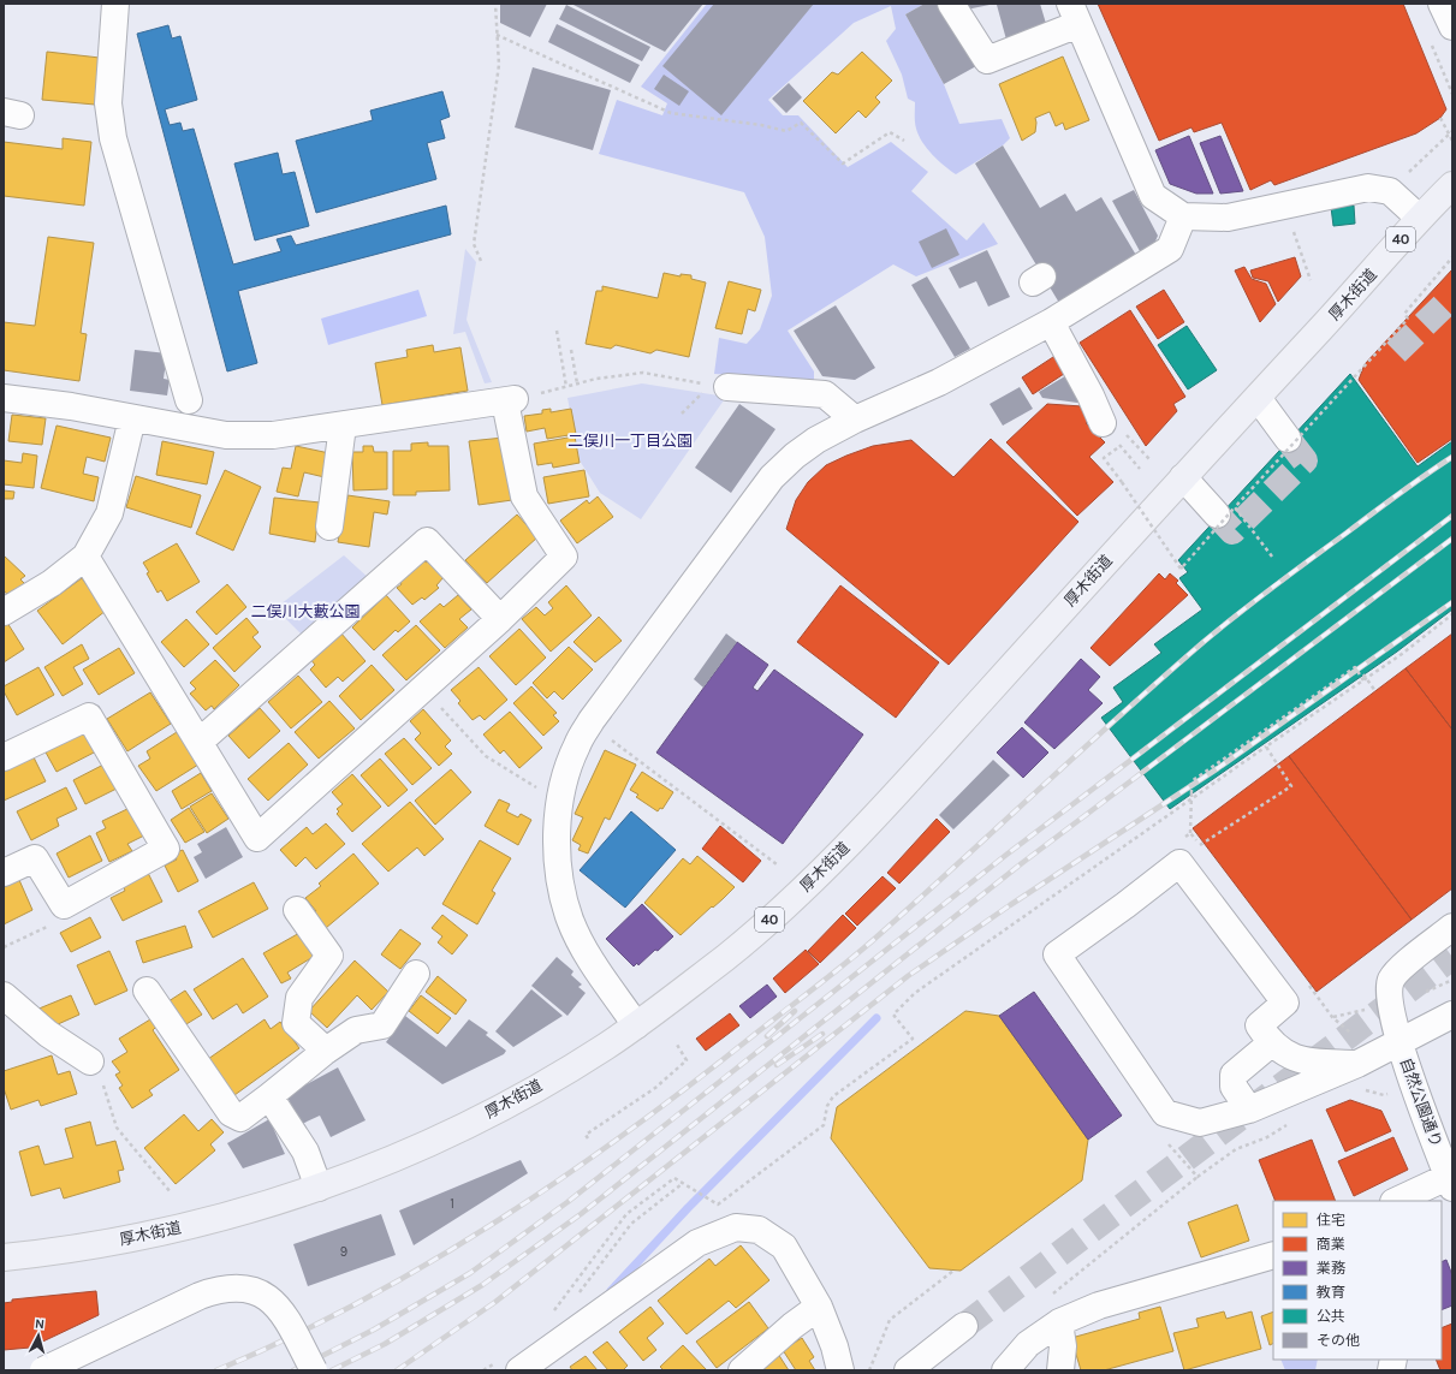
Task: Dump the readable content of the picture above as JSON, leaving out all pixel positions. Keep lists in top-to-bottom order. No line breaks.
{"streets":{"main road":["40","厚木街道"],"street":["自然公園通り"]},"parks":["二俣川一丁目公園","二俣川大藪公園"],"house_numbers":["1","9"],"legend":["住宅","商業","業務","教育","公共","その他"],"north":"top"}
